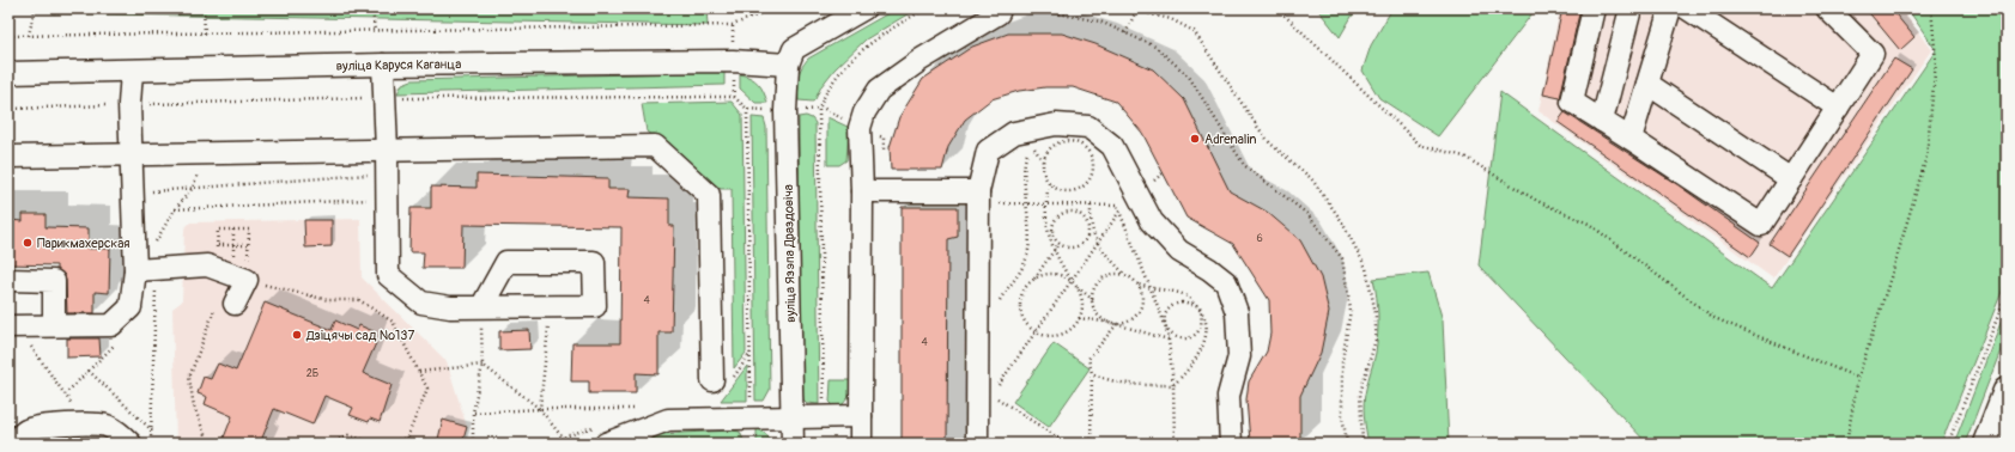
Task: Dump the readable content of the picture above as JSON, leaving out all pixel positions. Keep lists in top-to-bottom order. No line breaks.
{"streets":{"street":["вуліца Каруся Каганца","вуліца Язэпа Драздовіча"]},"crossings":[["вуліца Каруся Каганца","вуліца Язэпа Драздовіча"]],"places":["Adrenalin","Парикмахерская","Дзіцячы сад №137"],"house_numbers":["6","4","4","2Б"]}
